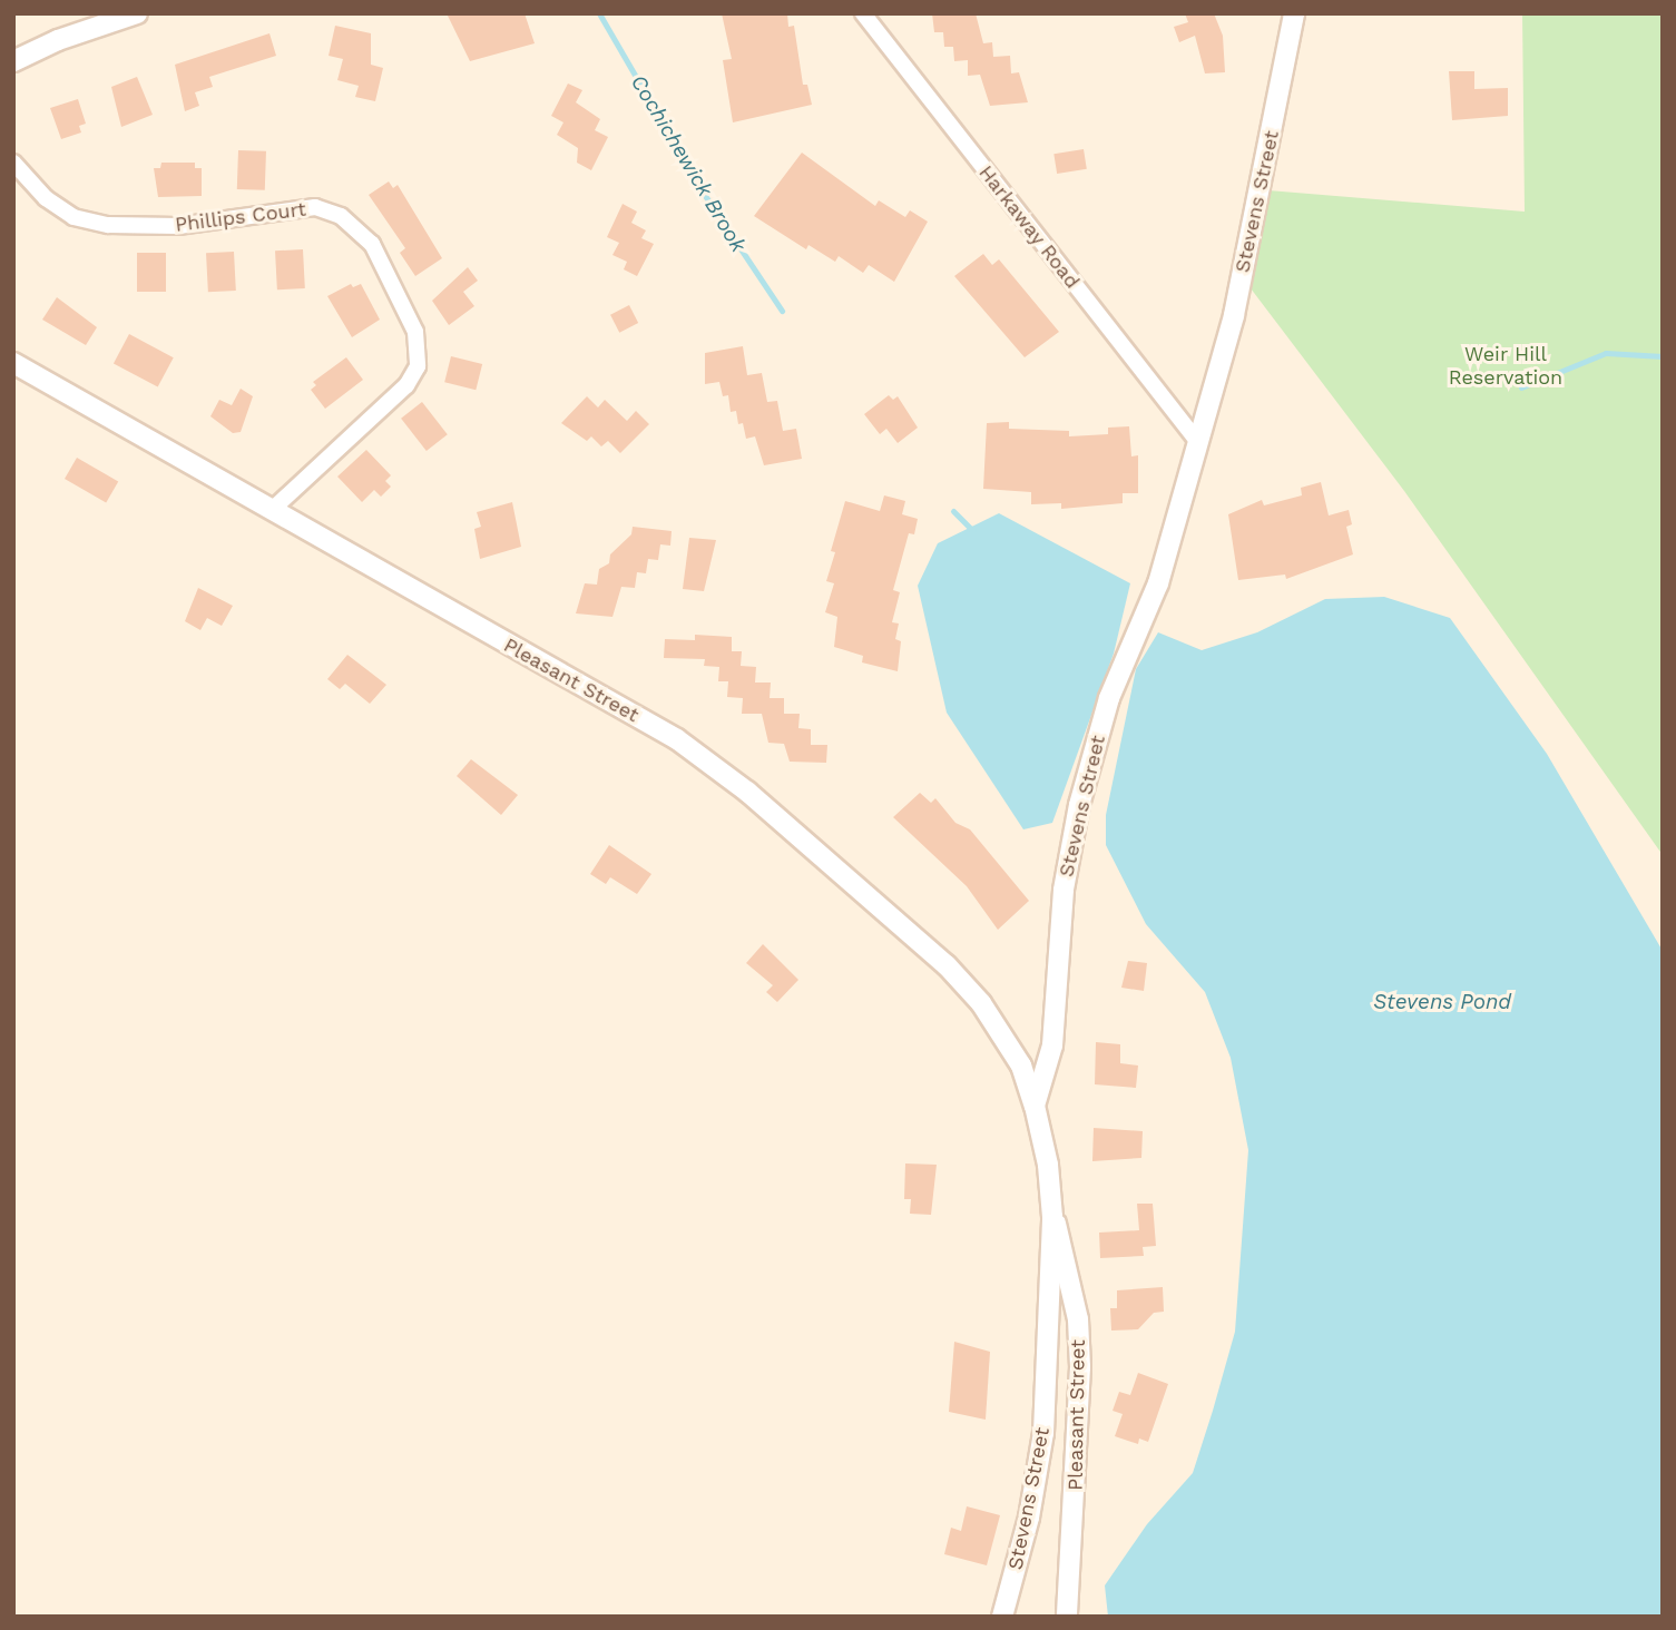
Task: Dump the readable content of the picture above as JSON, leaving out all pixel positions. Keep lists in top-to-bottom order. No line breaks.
{"streets":{"street":["Stevens Street","Phillips Court","Harkaway Road","Pleasant Street"]},"crossings":[["Stevens Street","Harkaway Road"],["Stevens Street","Pleasant Street"],["Phillips Court","Pleasant Street"]],"water":["Cochichewick Brook","Stevens Pond"],"parks":["Weir Hill Reservation"]}
